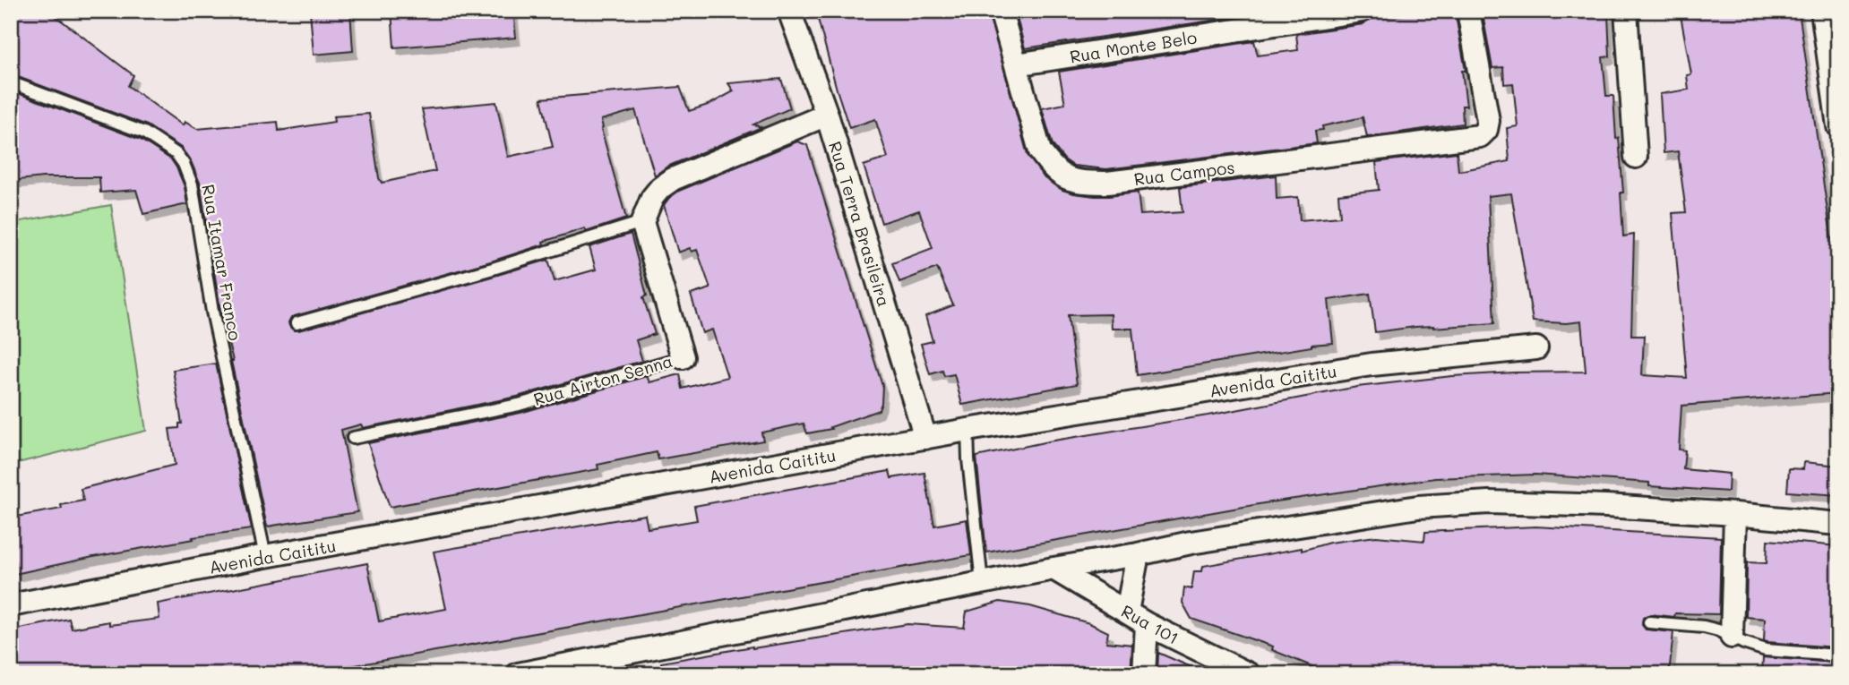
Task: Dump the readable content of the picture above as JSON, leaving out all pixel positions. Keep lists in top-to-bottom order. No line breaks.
{"streets":{"street":["Rua Monte Belo","Rua Campos","Rua Terra Brasileira","Rua Airton Senna","Avenida Caititu","Rua 101"],"lane":["Rua Itamar Franco"]},"crossings":[["Rua Monte Belo","Rua Campos"],["Rua Terra Brasileira","Avenida Caititu"],["Rua Itamar Franco","Avenida Caititu"]]}
